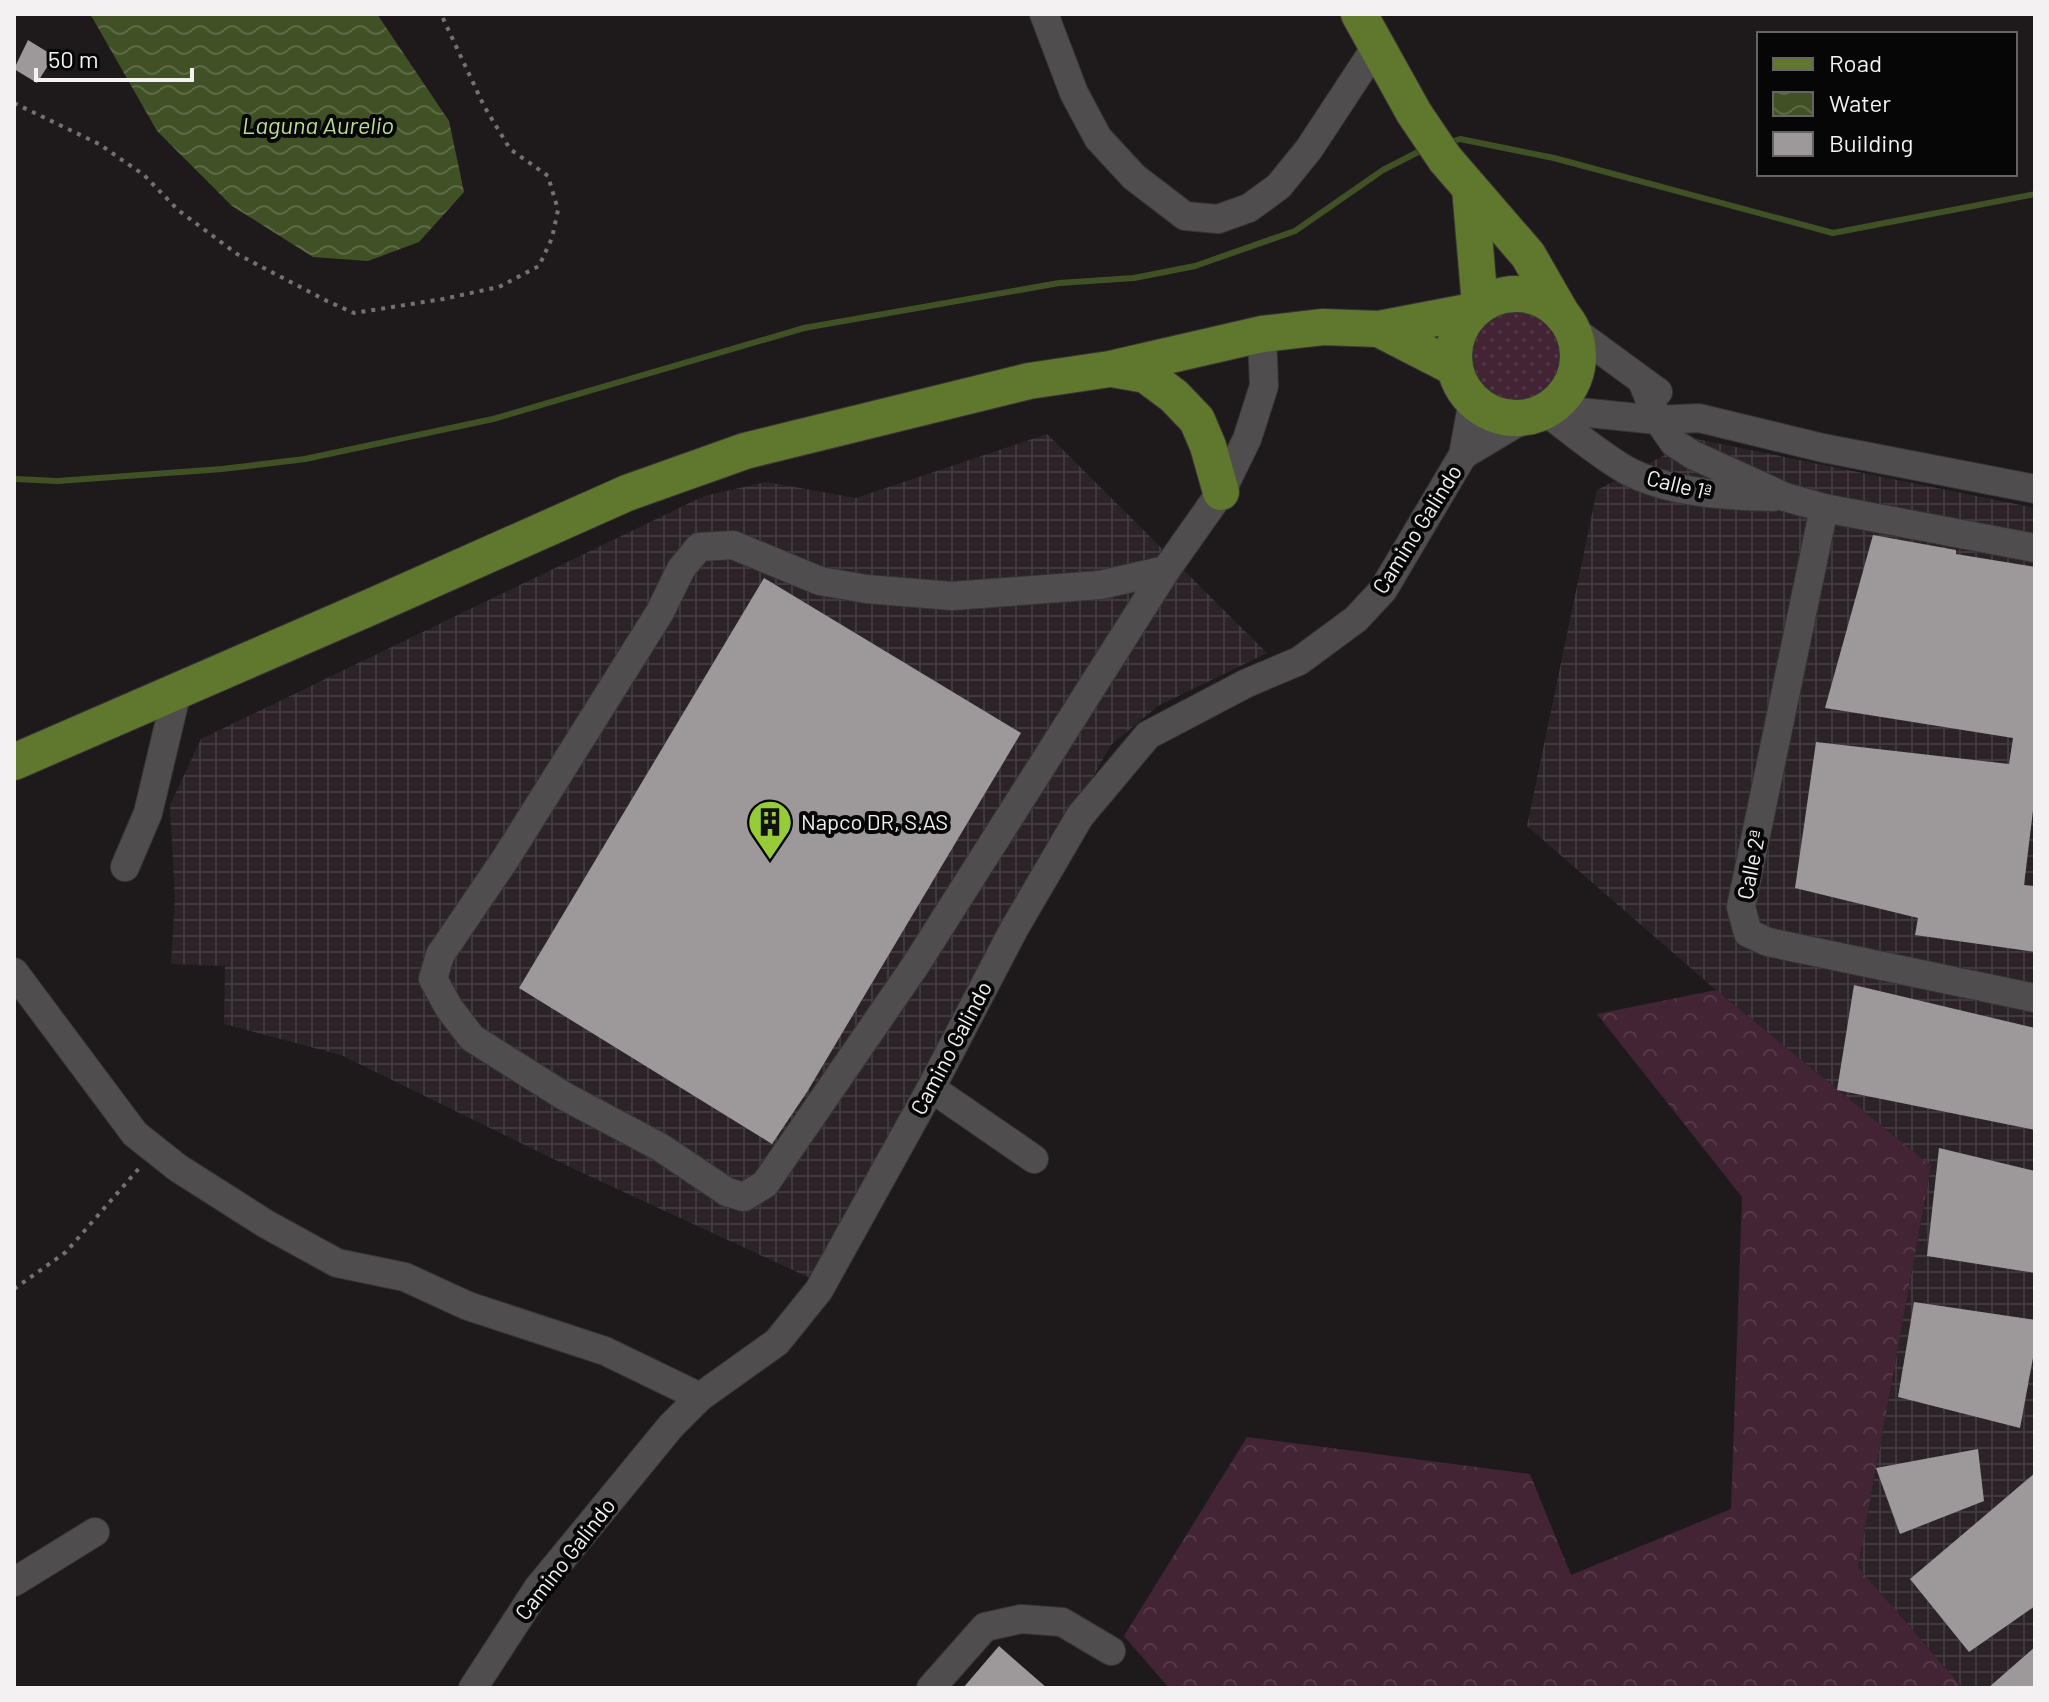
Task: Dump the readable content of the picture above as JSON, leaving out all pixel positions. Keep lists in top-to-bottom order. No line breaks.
{"streets":{"street":["Calle 1ª","Camino Galindo","Calle 2ª"]},"crossings":[["Calle 1ª","Camino Galindo"],["Calle 1ª","Calle 2ª"]],"water":["Laguna Aurelio"],"places":{"building":["Napco DR, S.AS"]},"legend":["Road","Water","Building"],"scale_bar":"50 m"}
